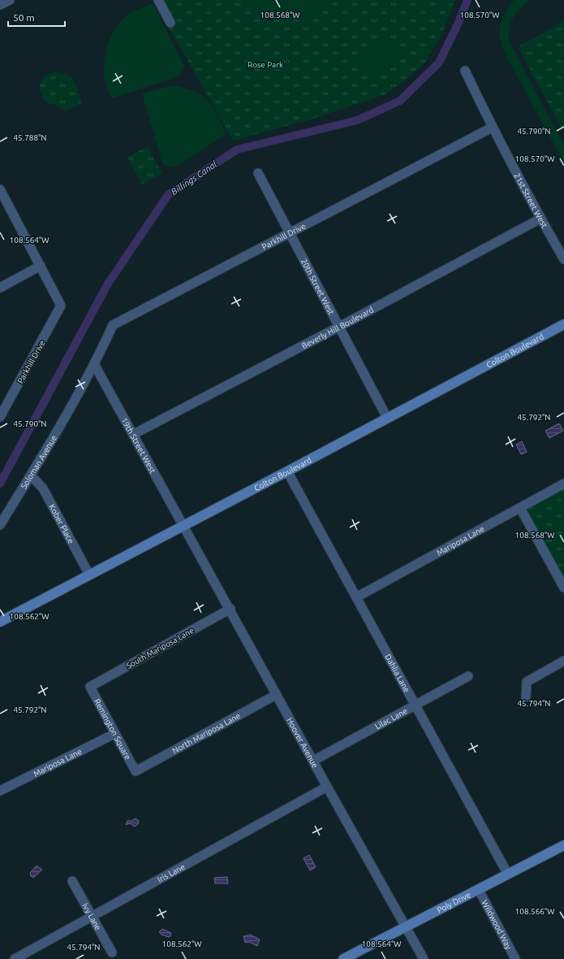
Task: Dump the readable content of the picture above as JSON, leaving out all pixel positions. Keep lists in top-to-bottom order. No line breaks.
{"streets":{"street":["21st Street West","Parkhill Drive","20th Street West","Beverly Hill Boulevard","Colton Boulevard","19th Street West","Soloman Avenue","Kober Place","Mariposa Lane","South Mariposa Lane","Dahlia Lane","Lilac Lane","Remington Square","North Mariposa Lane","Hoover Avenue","Iris Lane","Poly Drive","Ivy Lane","Wildwood Way"]},"crossings":[["21st Street West","Parkhill Drive"],["21st Street West","Beverly Hill Boulevard"],["Parkhill Drive","20th Street West"],["Parkhill Drive","19th Street West"],["Parkhill Drive","Soloman Avenue"],["20th Street West","Beverly Hill Boulevard"],["20th Street West","Colton Boulevard"],["Beverly Hill Boulevard","19th Street West"],["Colton Boulevard","19th Street West"],["Colton Boulevard","Kober Place"],["Colton Boulevard","Dahlia Lane"],["Colton Boulevard","Hoover Avenue"],["19th Street West","Soloman Avenue"],["19th Street West","Hoover Avenue"],["Soloman Avenue","Kober Place"],["Mariposa Lane","Dahlia Lane"],["Mariposa Lane","Remington Square"],["South Mariposa Lane","Remington Square"],["South Mariposa Lane","Hoover Avenue"],["Dahlia Lane","Lilac Lane"],["Dahlia Lane","Poly Drive"],["Lilac Lane","Hoover Avenue"],["Remington Square","North Mariposa Lane"],["North Mariposa Lane","Hoover Avenue"],["Hoover Avenue","Iris Lane"],["Hoover Avenue","Poly Drive"],["Iris Lane","Ivy Lane"],["Poly Drive","Wildwood Way"]],"water":["Billings Canal"],"parks":["Rose Park"],"scale_bar":"50 m","coordinates":["108.568°W","108.570°W","45.790°N","45.788°N","108.564°W","45.792°N","108.562°W","45.794°N","108.566°W"]}
